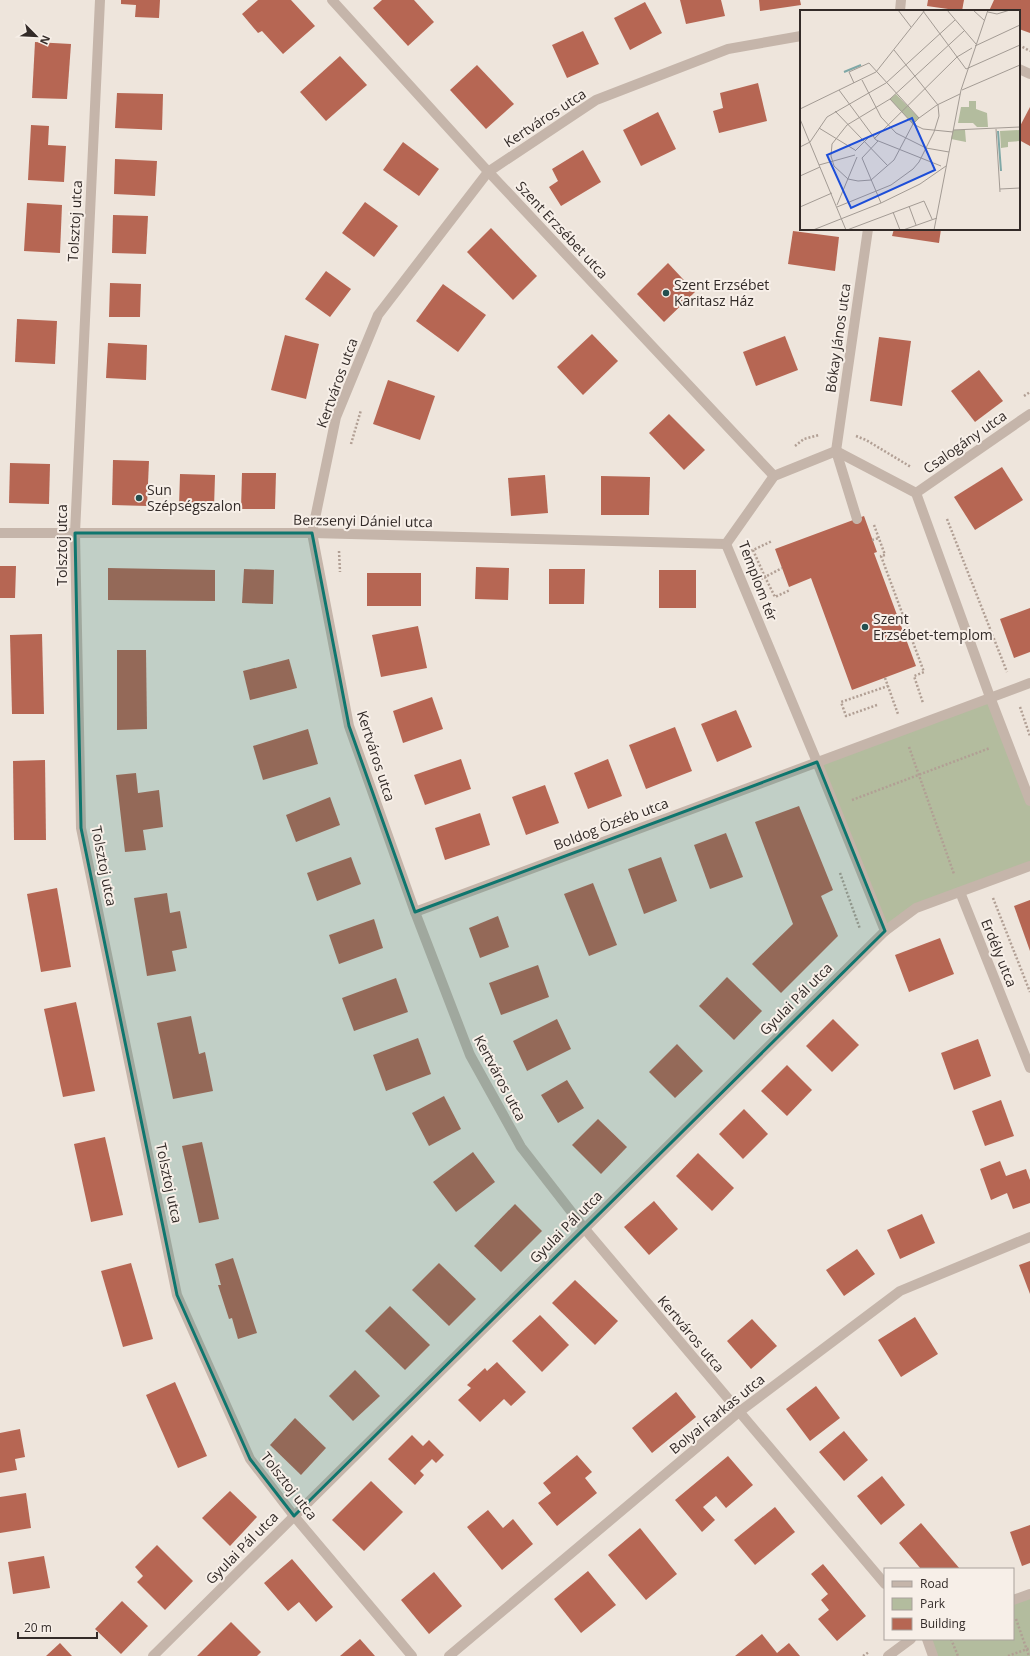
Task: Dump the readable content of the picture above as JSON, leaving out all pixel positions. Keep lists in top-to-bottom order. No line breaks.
{"streets":{"street":["Kertváros utca","Tolsztoj utca","Szent Erzsébet utca","Bókay János utca","Csalogány utca","Berzsenyi Dániel utca","Templom tér","Boldog Özséb utca","Erdély utca","Gyulai Pál utca","Bolyai Farkas utca"]},"crossings":[["Kertváros utca","Szent Erzsébet utca"],["Kertváros utca","Berzsenyi Dániel utca"],["Kertváros utca","Boldog Özséb utca"],["Kertváros utca","Gyulai Pál utca"],["Kertváros utca","Bolyai Farkas utca"],["Tolsztoj utca","Berzsenyi Dániel utca"],["Tolsztoj utca","Gyulai Pál utca"],["Szent Erzsébet utca","Templom tér"],["Berzsenyi Dániel utca","Templom tér"],["Templom tér","Boldog Özséb utca"],["Templom tér","Gyulai Pál utca"],["Erdély utca","Gyulai Pál utca"]],"places":["Szent Erzsébet Karitasz Ház","Sun Szépségszalon","Szent Erzsébet-templom"],"legend":["Road","Park","Building"],"scale_bar":"20 m","north":"bottom right"}
